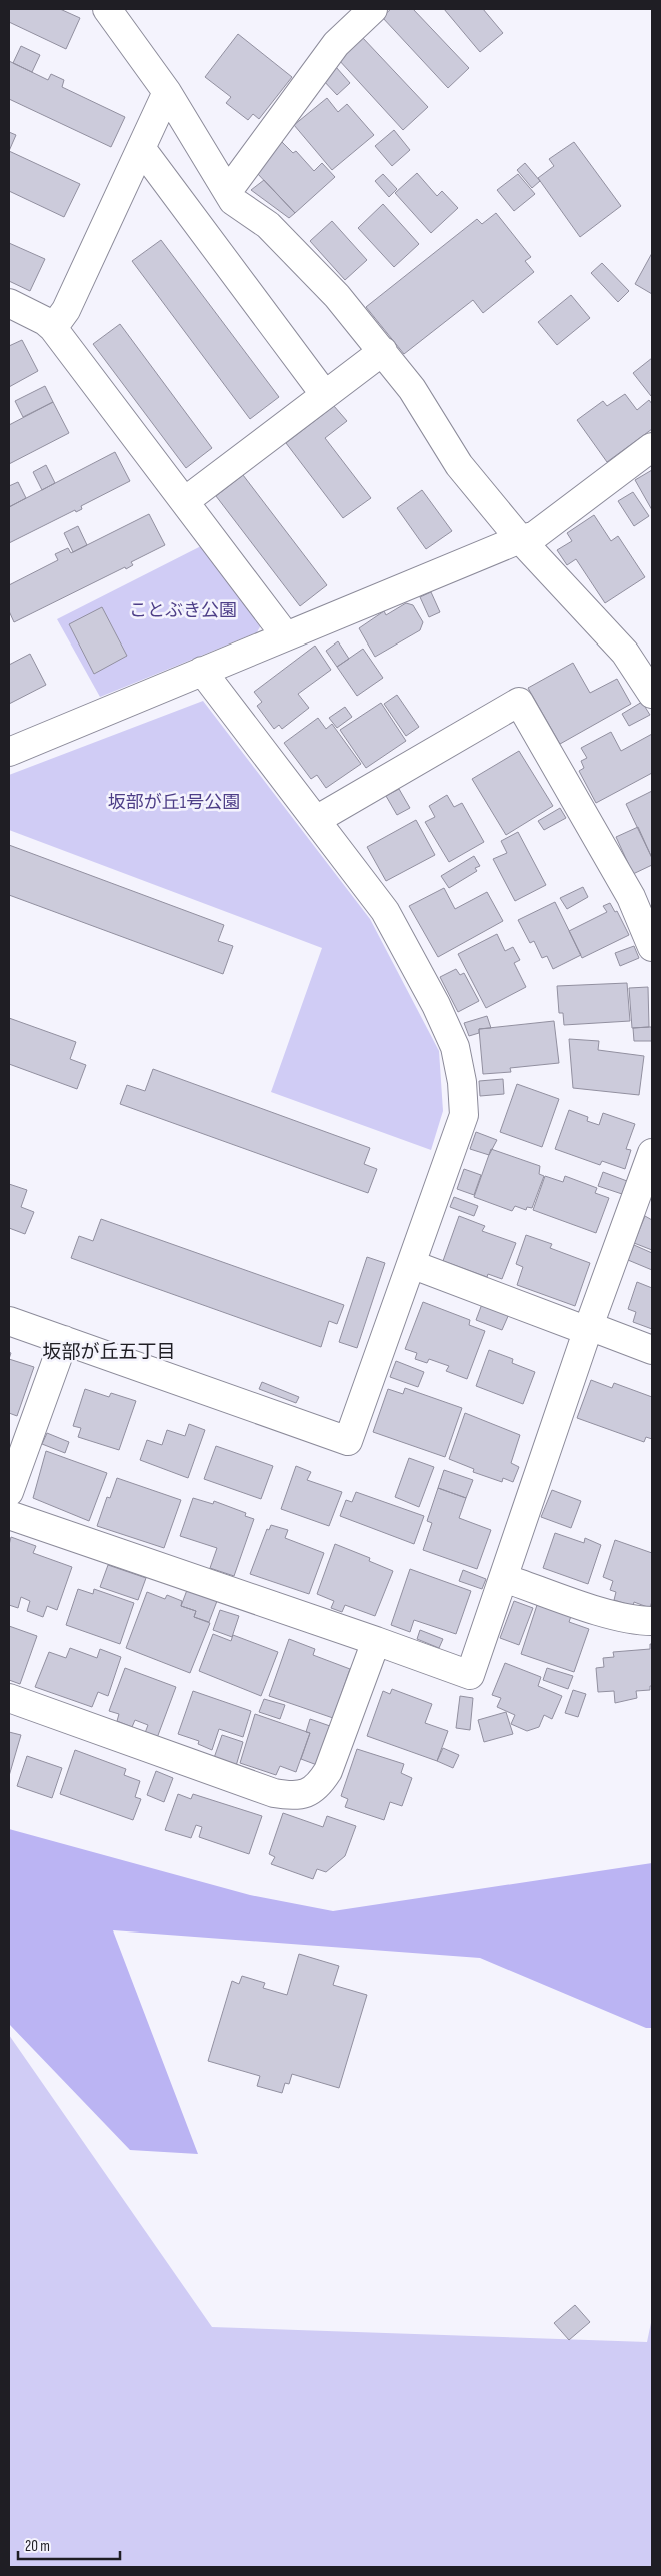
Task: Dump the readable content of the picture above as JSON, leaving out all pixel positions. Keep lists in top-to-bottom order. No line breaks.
{"districts":["坂部が丘五丁目"],"parks":["ことぶき公園","坂部が丘1号公園"],"scale_bar":"20 m"}
